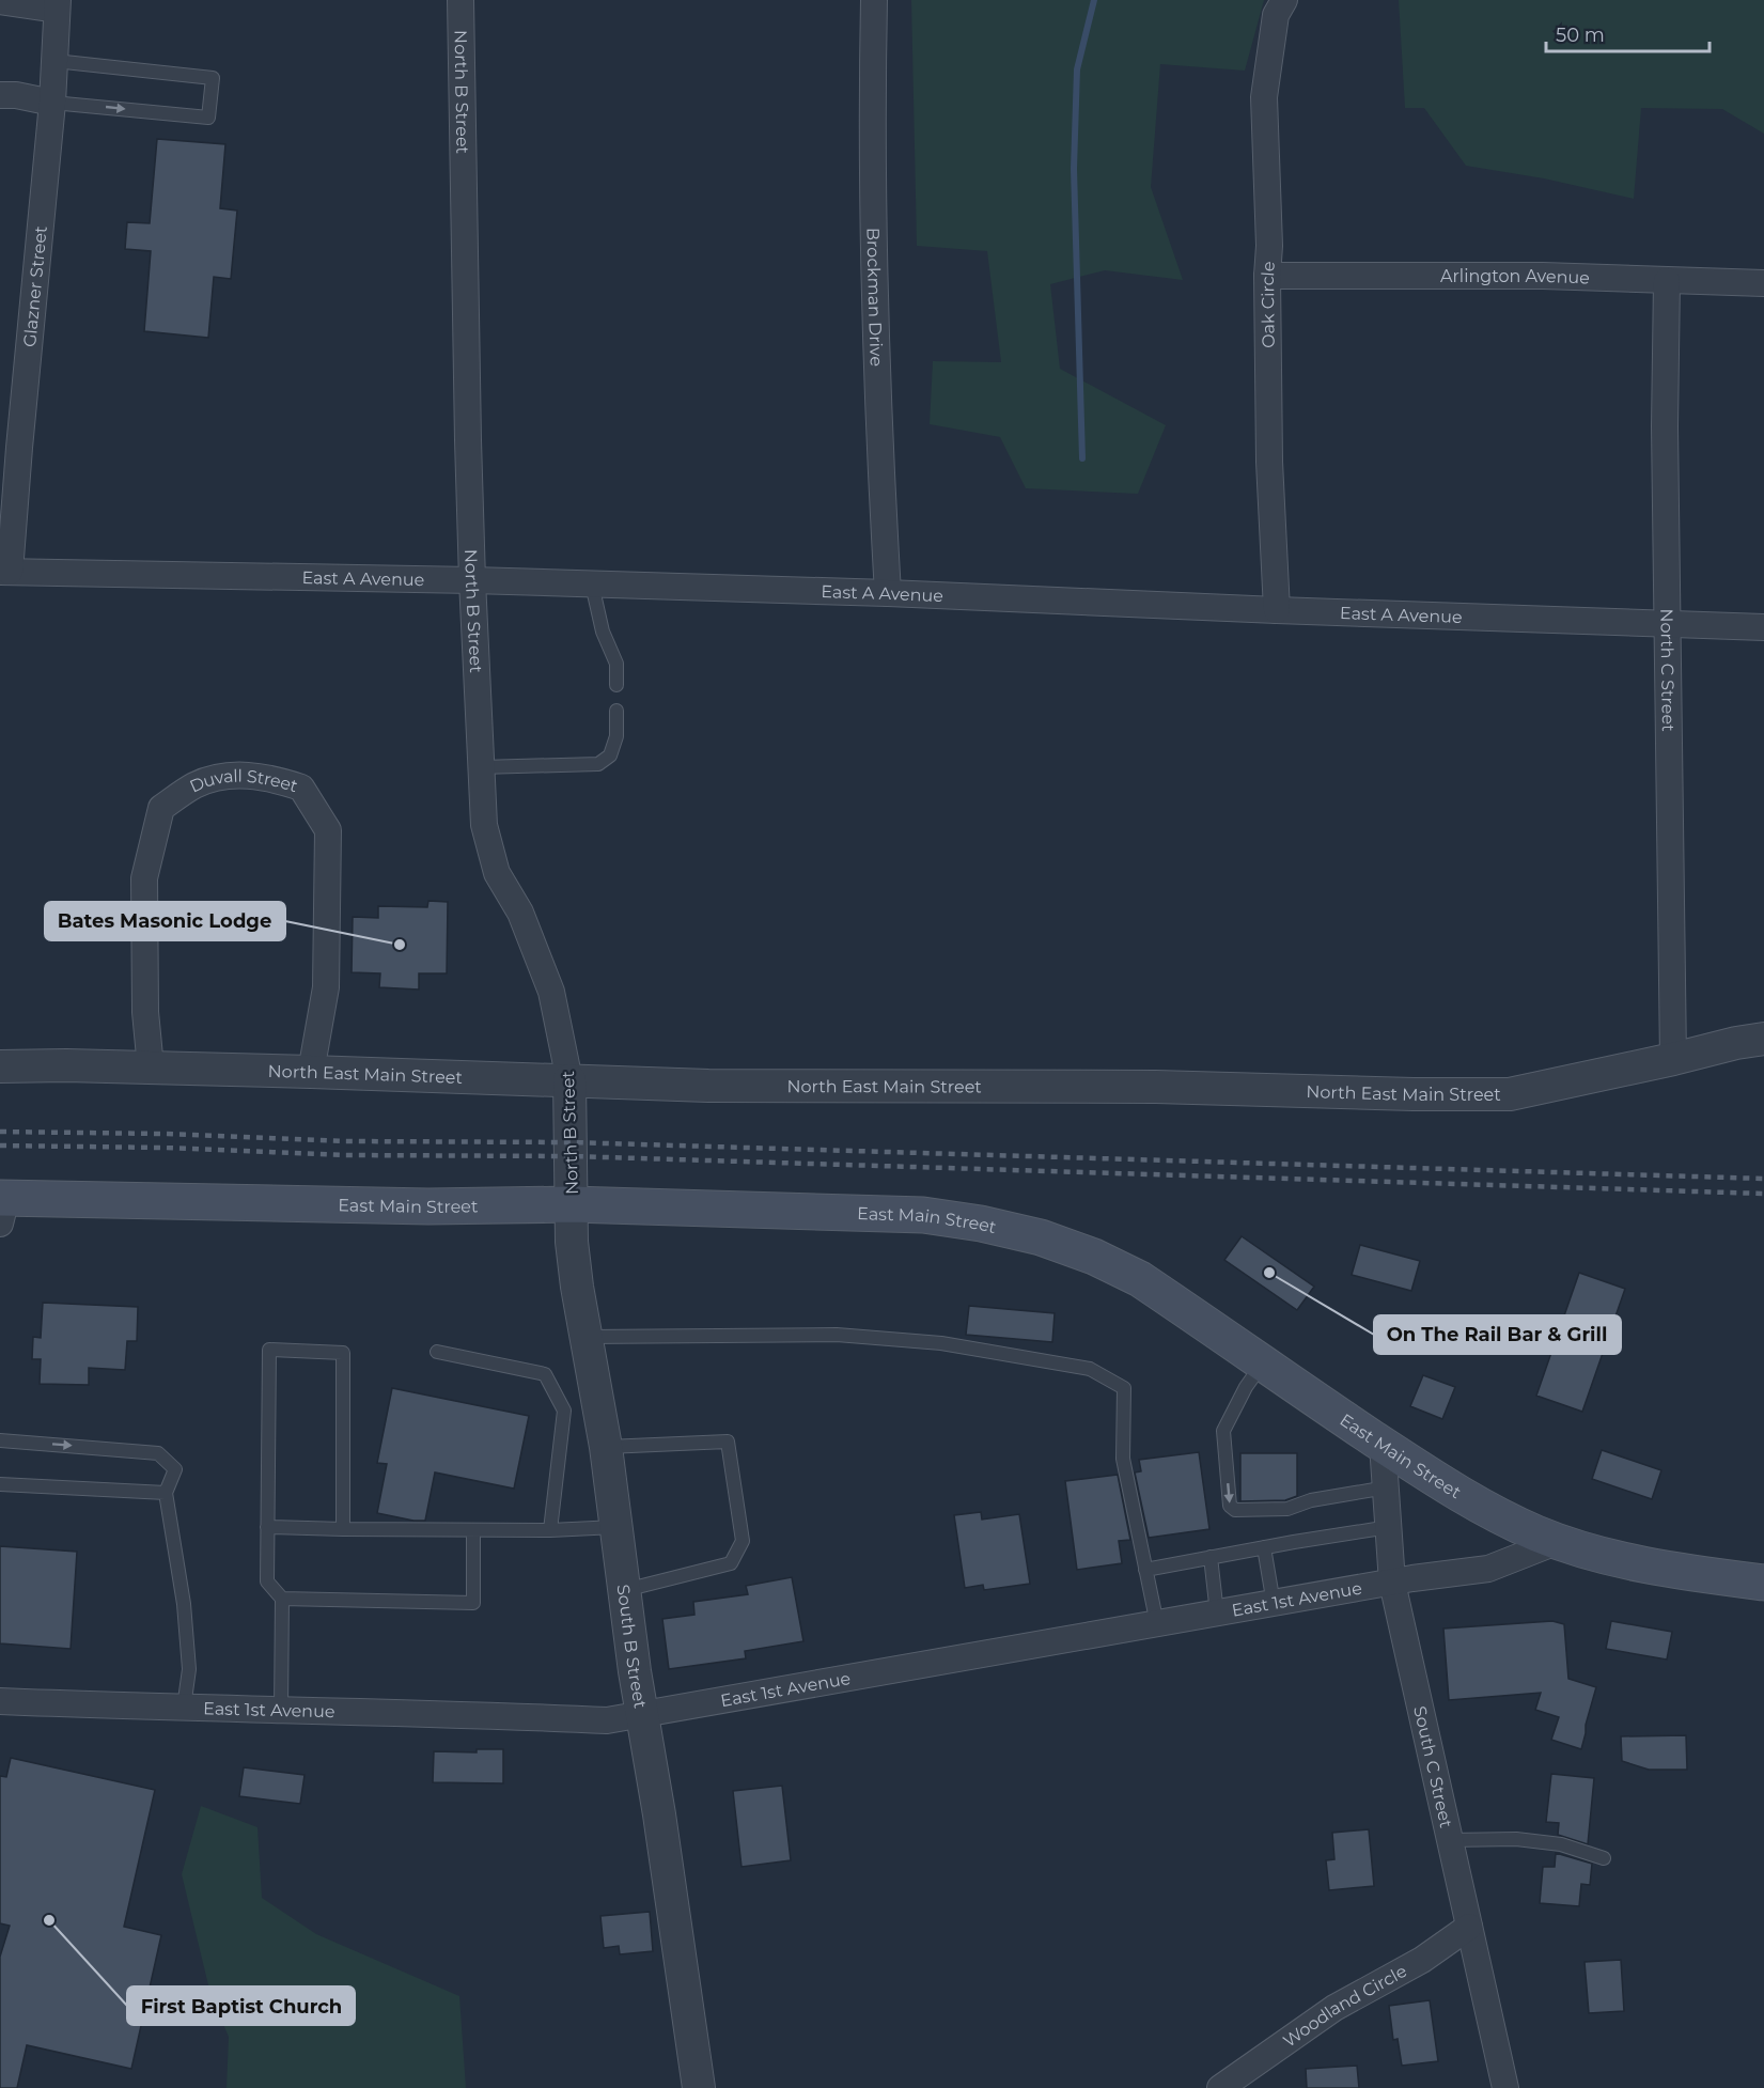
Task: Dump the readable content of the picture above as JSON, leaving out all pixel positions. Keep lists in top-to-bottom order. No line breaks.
{"streets":{"main road":["East Main Street"],"street":["North B Street","Arlington Avenue","Glazner Street","Brockman Drive","Oak Circle","East A Avenue","North C Street","Duvall Street","North East Main Street","East 1st Avenue","South B Street","South C Street","Woodland Circle"]},"crossings":[["North B Street","East A Avenue"],["North B Street","North East Main Street"],["North B Street","East Main Street"],["North B Street","South B Street"],["Arlington Avenue","Oak Circle"],["Arlington Avenue","North C Street"],["Glazner Street","East A Avenue"],["Brockman Drive","East A Avenue"],["Oak Circle","East A Avenue"],["East A Avenue","North C Street"],["North C Street","North East Main Street"],["Duvall Street","North East Main Street"],["East Main Street","East 1st Avenue"],["East Main Street","South B Street"],["East Main Street","South C Street"],["East 1st Avenue","South B Street"],["East 1st Avenue","South C Street"],["South C Street","Woodland Circle"]],"places":["Bates Masonic Lodge","On The Rail Bar & Grill","First Baptist Church"],"scale_bar":"50 m"}
